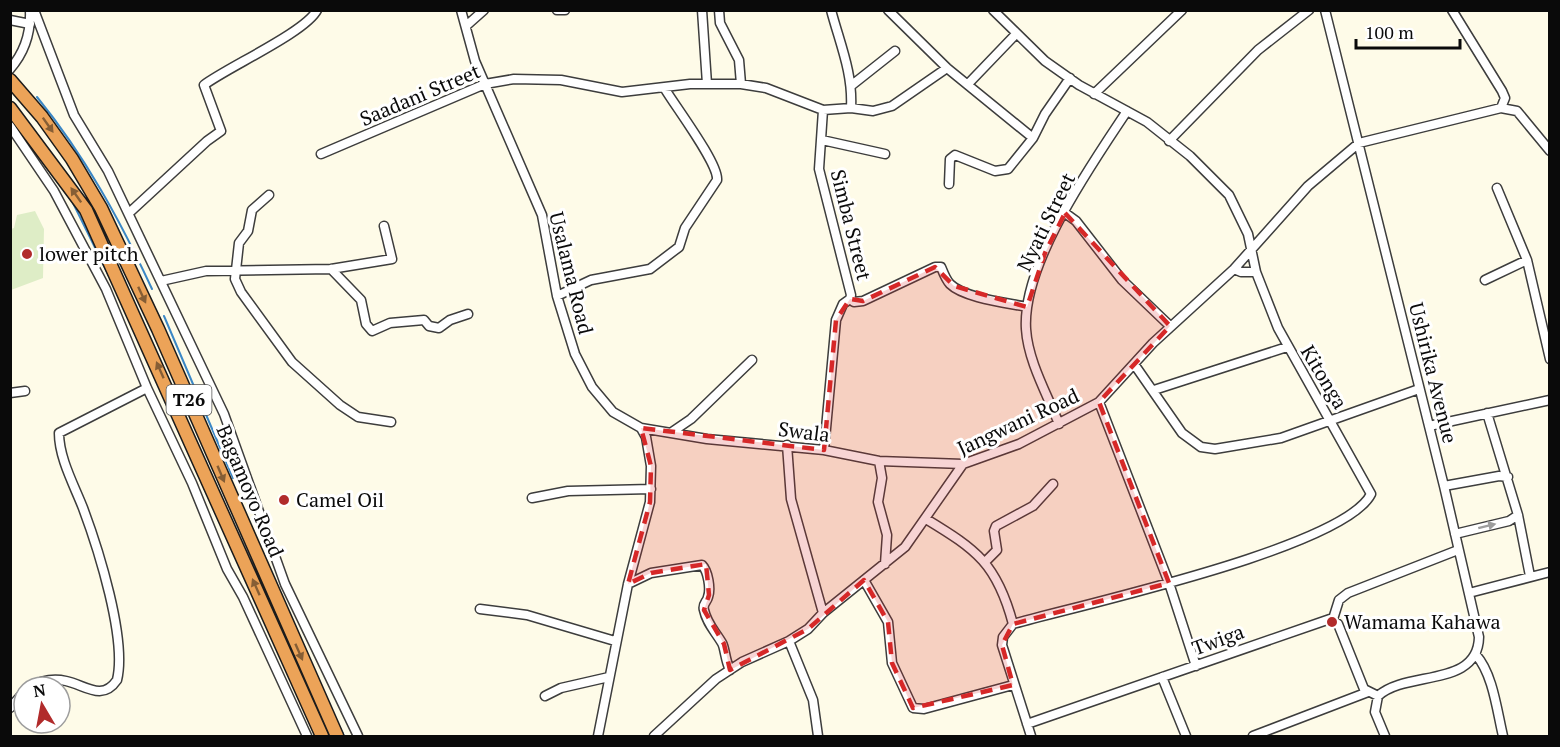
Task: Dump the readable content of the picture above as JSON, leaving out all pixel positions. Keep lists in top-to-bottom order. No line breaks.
{"streets":{"highway":["T26","Bagamoyo Road"],"street":["Saadani Street","Nyati Street","Simba Street","Usalama Road","Ushirika Avenue","Kitonga","Jangwani Road","Swala","Twiga"]},"crossings":[["Saadani Street","Simba Street"],["Saadani Street","Usalama Road"],["Nyati Street","Kitonga"],["Nyati Street","Jangwani Road"],["Simba Street","Swala"],["Usalama Road","Swala"],["Ushirika Avenue","Jangwani Road"],["Kitonga","Jangwani Road"],["Jangwani Road","Swala"]],"places":["lower pitch","Camel Oil","Wamama Kahawa"],"scale_bar":"100 m","north":"top"}
